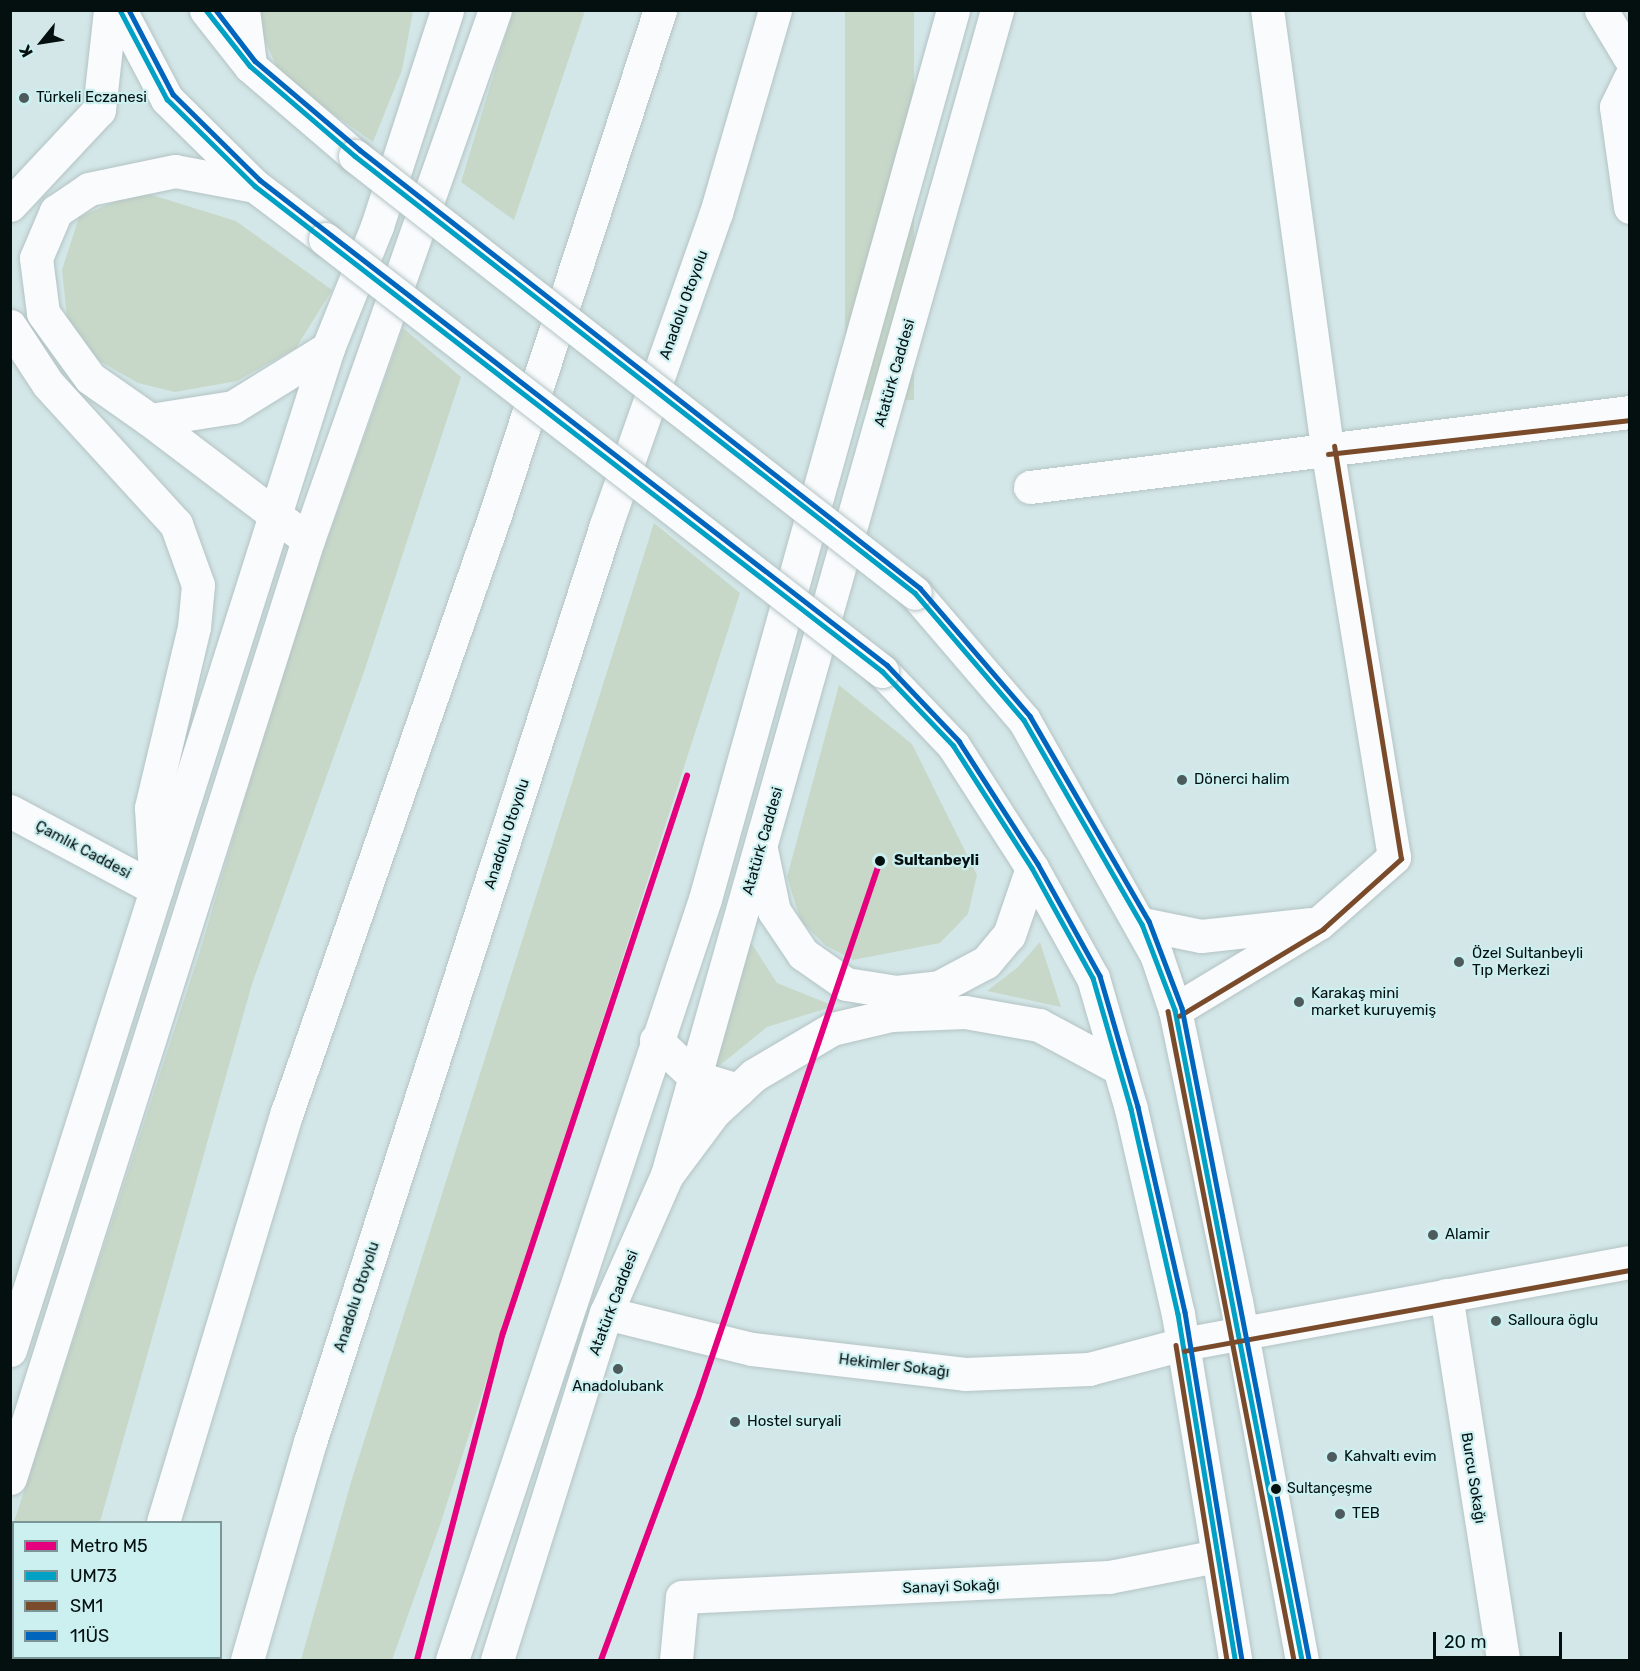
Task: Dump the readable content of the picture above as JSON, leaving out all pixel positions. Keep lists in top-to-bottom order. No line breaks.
{"streets":{"main road":["Anadolu Otoyolu","Atatürk Caddesi","Çamlık Caddesi","Hekimler Sokağı","Burcu Sokağı","Sanayi Sokağı"]},"crossings":[["Atatürk Caddesi","Hekimler Sokağı"],["Hekimler Sokağı","Burcu Sokağı"]],"places":["Türkeli Eczanesi","Dönerci halim","Sultanbeyli","Özel Sultanbeyli Tıp Merkezi","Karakaş mini market kuruyemiş","Alamir","Salloura öglu","Anadolubank","Hostel suryali","Kahvaltı evim","Sultançeşme","TEB"],"lines":["transit line UM73","transit line 11ÜS","transit line SM1","metro line M5"],"legend":["Metro M5","UM73","SM1","11ÜS"],"scale_bar":"20 m","north":"bottom left"}
